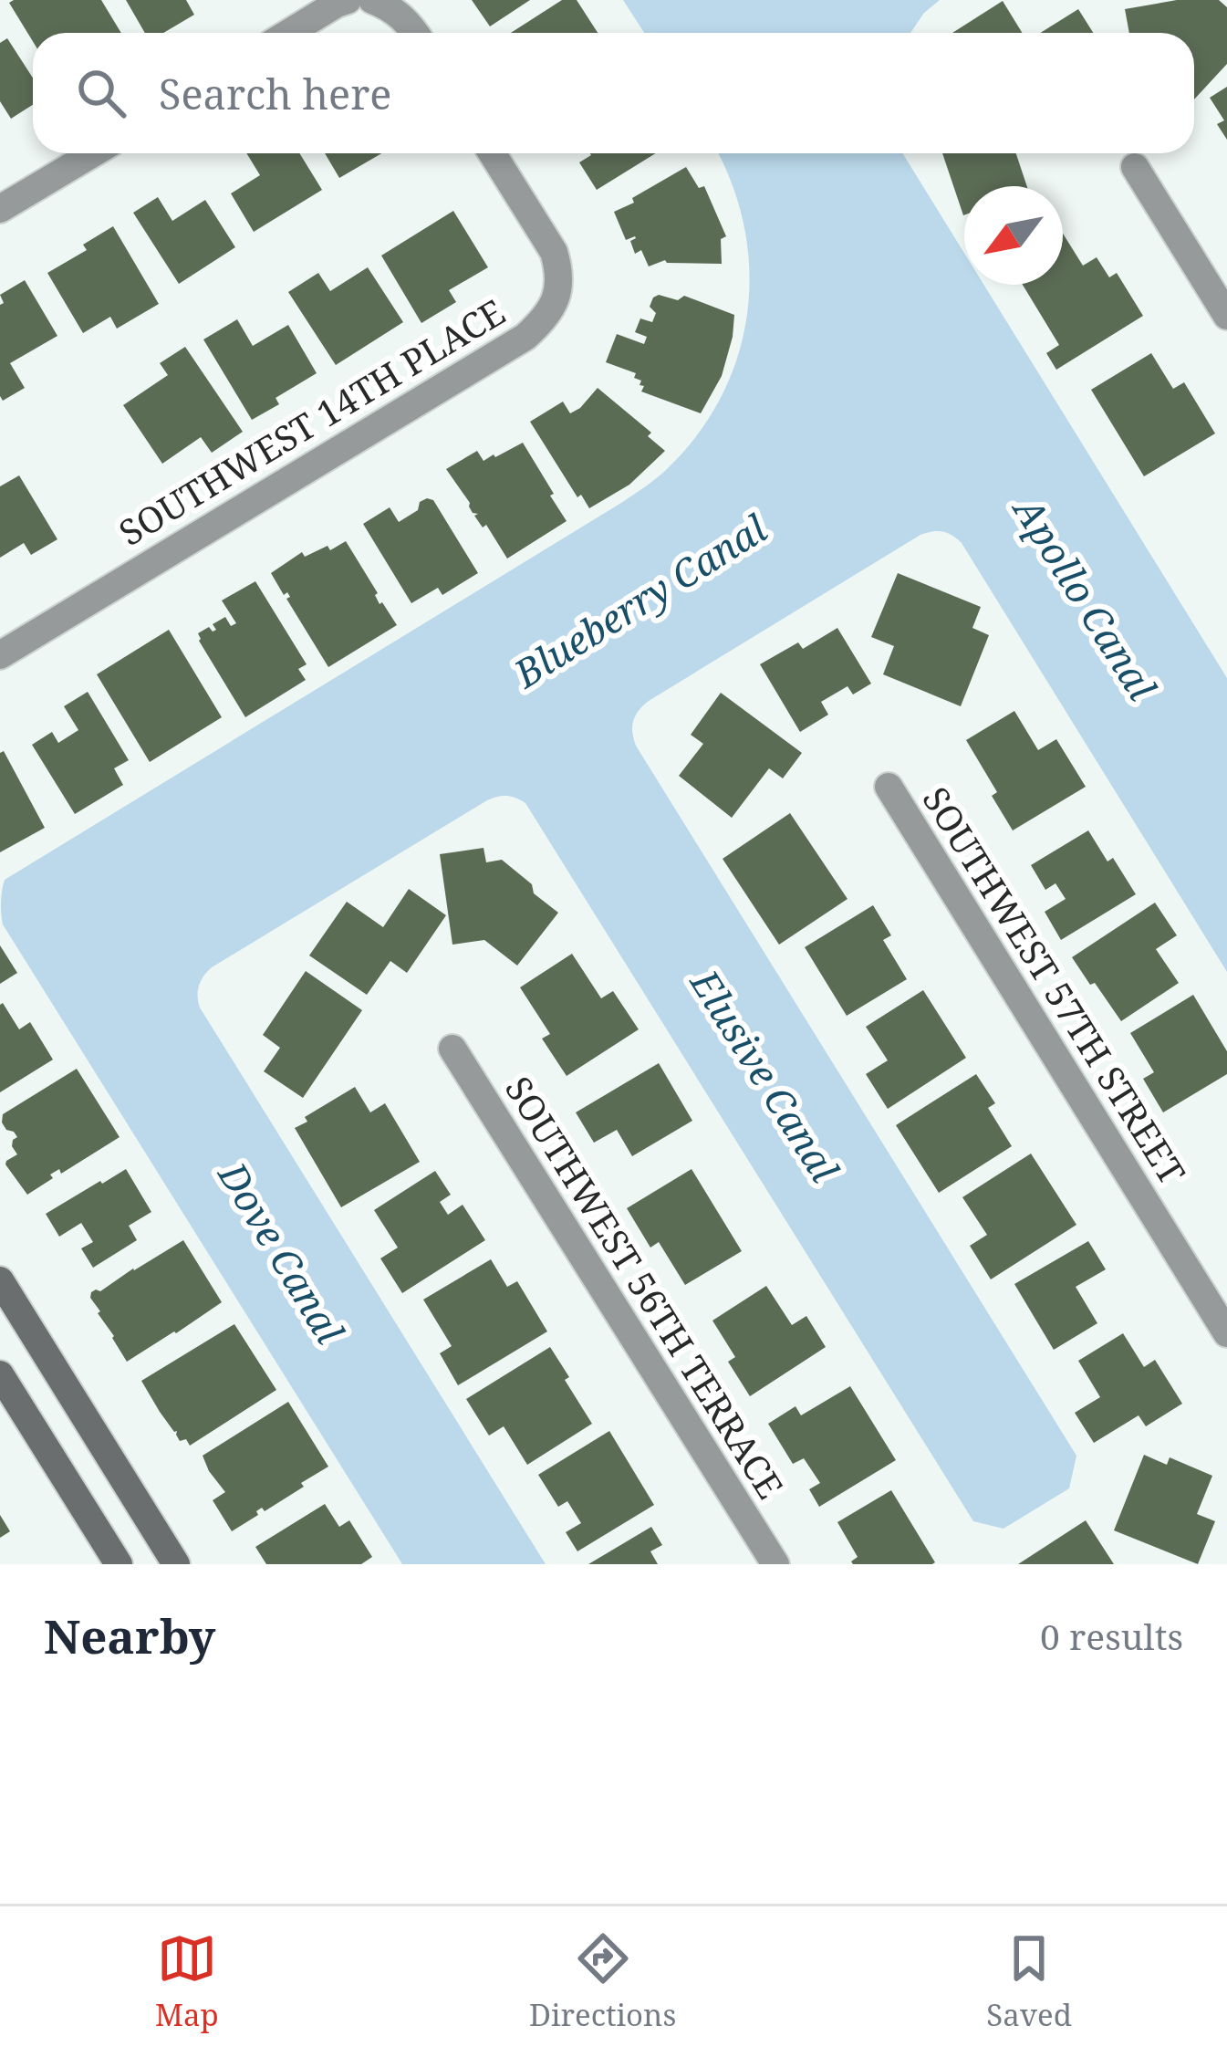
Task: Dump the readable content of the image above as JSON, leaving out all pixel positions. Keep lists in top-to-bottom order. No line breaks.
{"streets":{"street":["SOUTHWEST 14TH PLACE","SOUTHWEST 57TH STREET","SOUTHWEST 56TH TERRACE"]},"water":["Apollo Canal","Blueberry Canal","Elusive Canal","Dove Canal"],"north":"bottom left","page":{"search":"Search here","heading":["Nearby","0 results"],"nav":["Map","Directions","Saved"]}}
